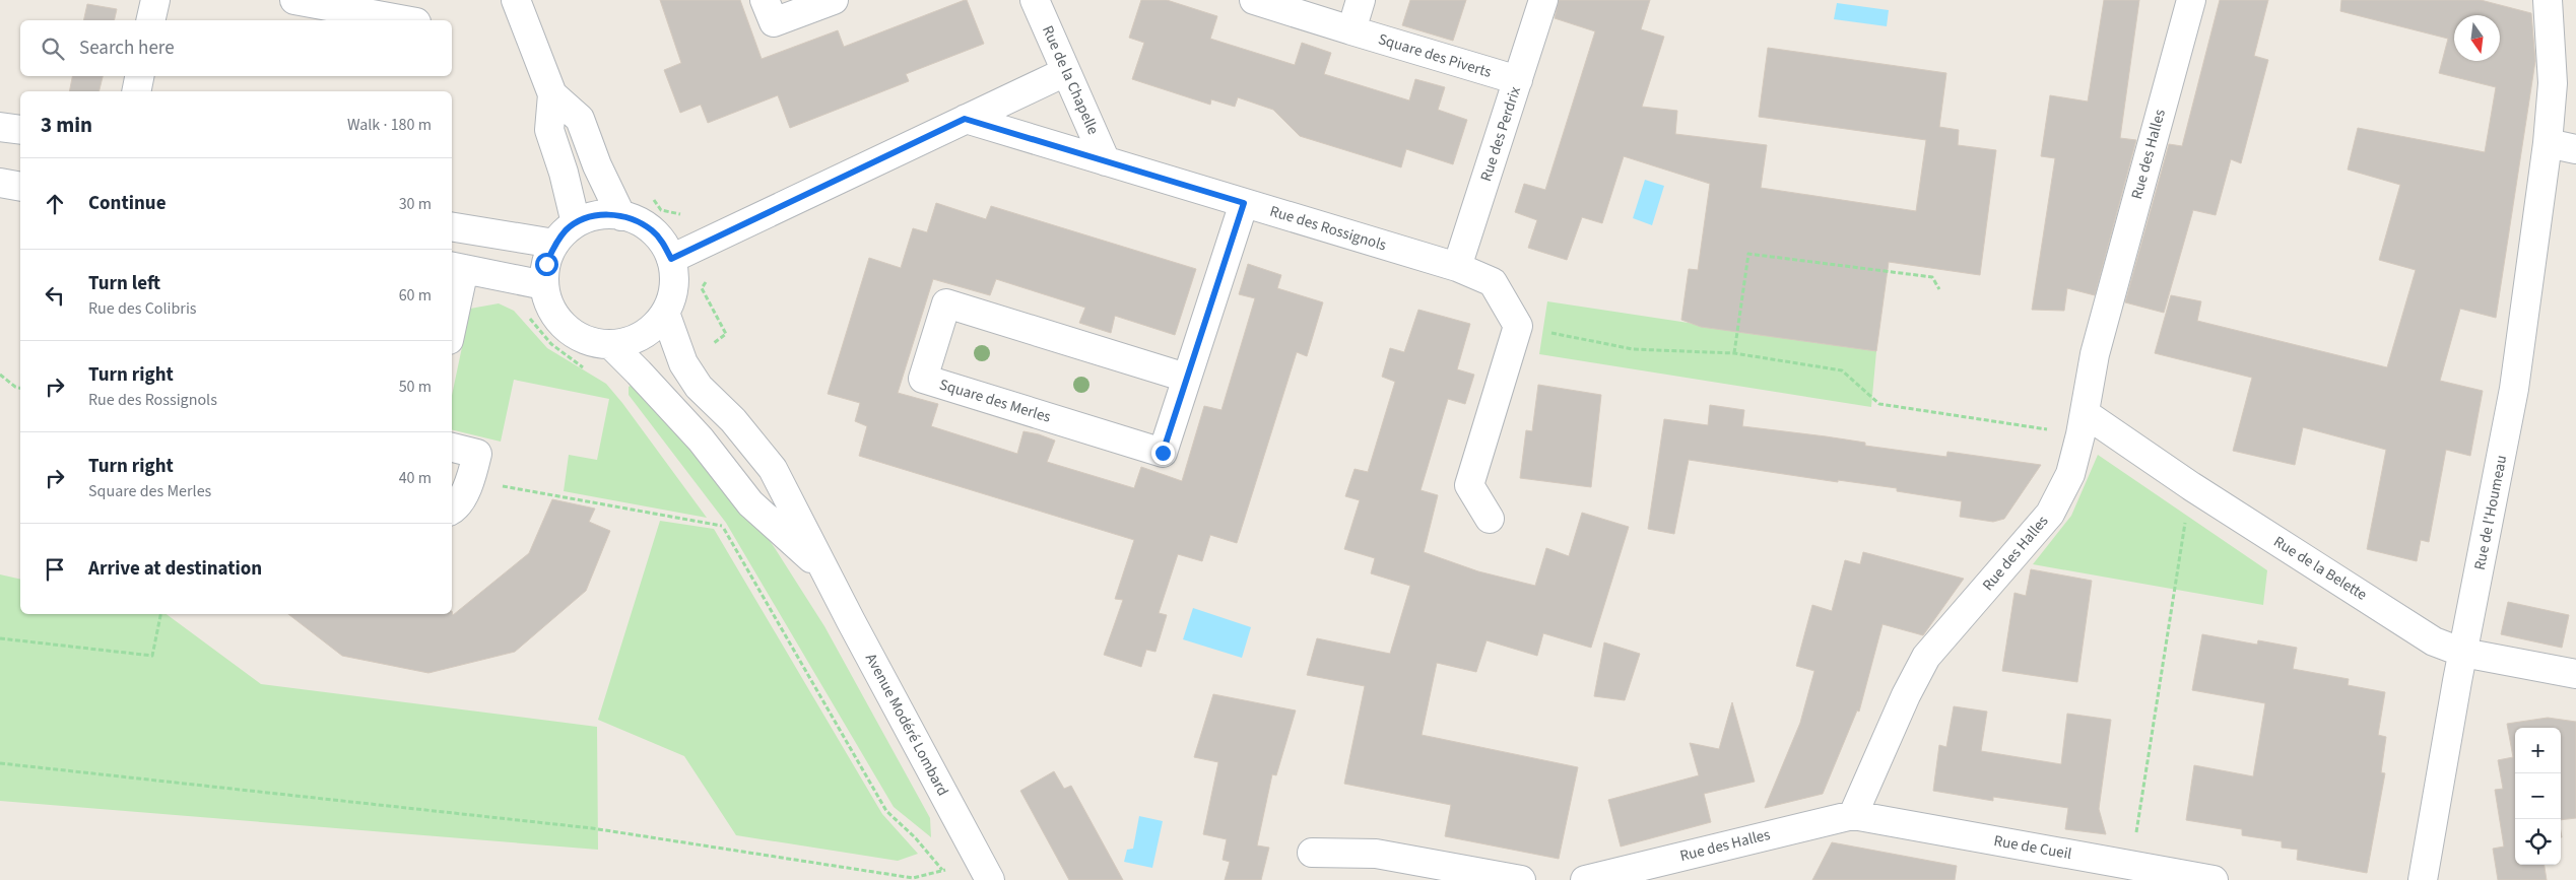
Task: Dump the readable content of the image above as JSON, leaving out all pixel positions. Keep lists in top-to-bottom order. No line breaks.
{"streets":{"street":["Square des Piverts","Rue de la Chapelle","Rue des Perdrix","Rue des Halles","Rue des Rossignols","Square des Merles","Rue de l'Houmeau","Rue de la Belette","Avenue Modéré Lombard","Rue de Cueil"]},"crossings":[["Square des Piverts","Rue des Perdrix"],["Rue de la Chapelle","Rue des Rossignols"],["Rue des Perdrix","Rue des Rossignols"],["Rue des Halles","Rue de la Belette"],["Rue des Halles","Rue de Cueil"],["Rue des Rossignols","Square des Merles"],["Rue de l'Houmeau","Rue de la Belette"]],"north":"bottom","page":{"search":"Search here","heading":["3 min","Walk · 180 m"],"list":[["Continue","30 m"],["Turn left","Rue des Colibris","60 m"],["Turn right","Rue des Rossignols","50 m"],["Turn right","Square des Merles","40 m"],"Arrive at destination"],"map_buttons":["+","−"]}}
